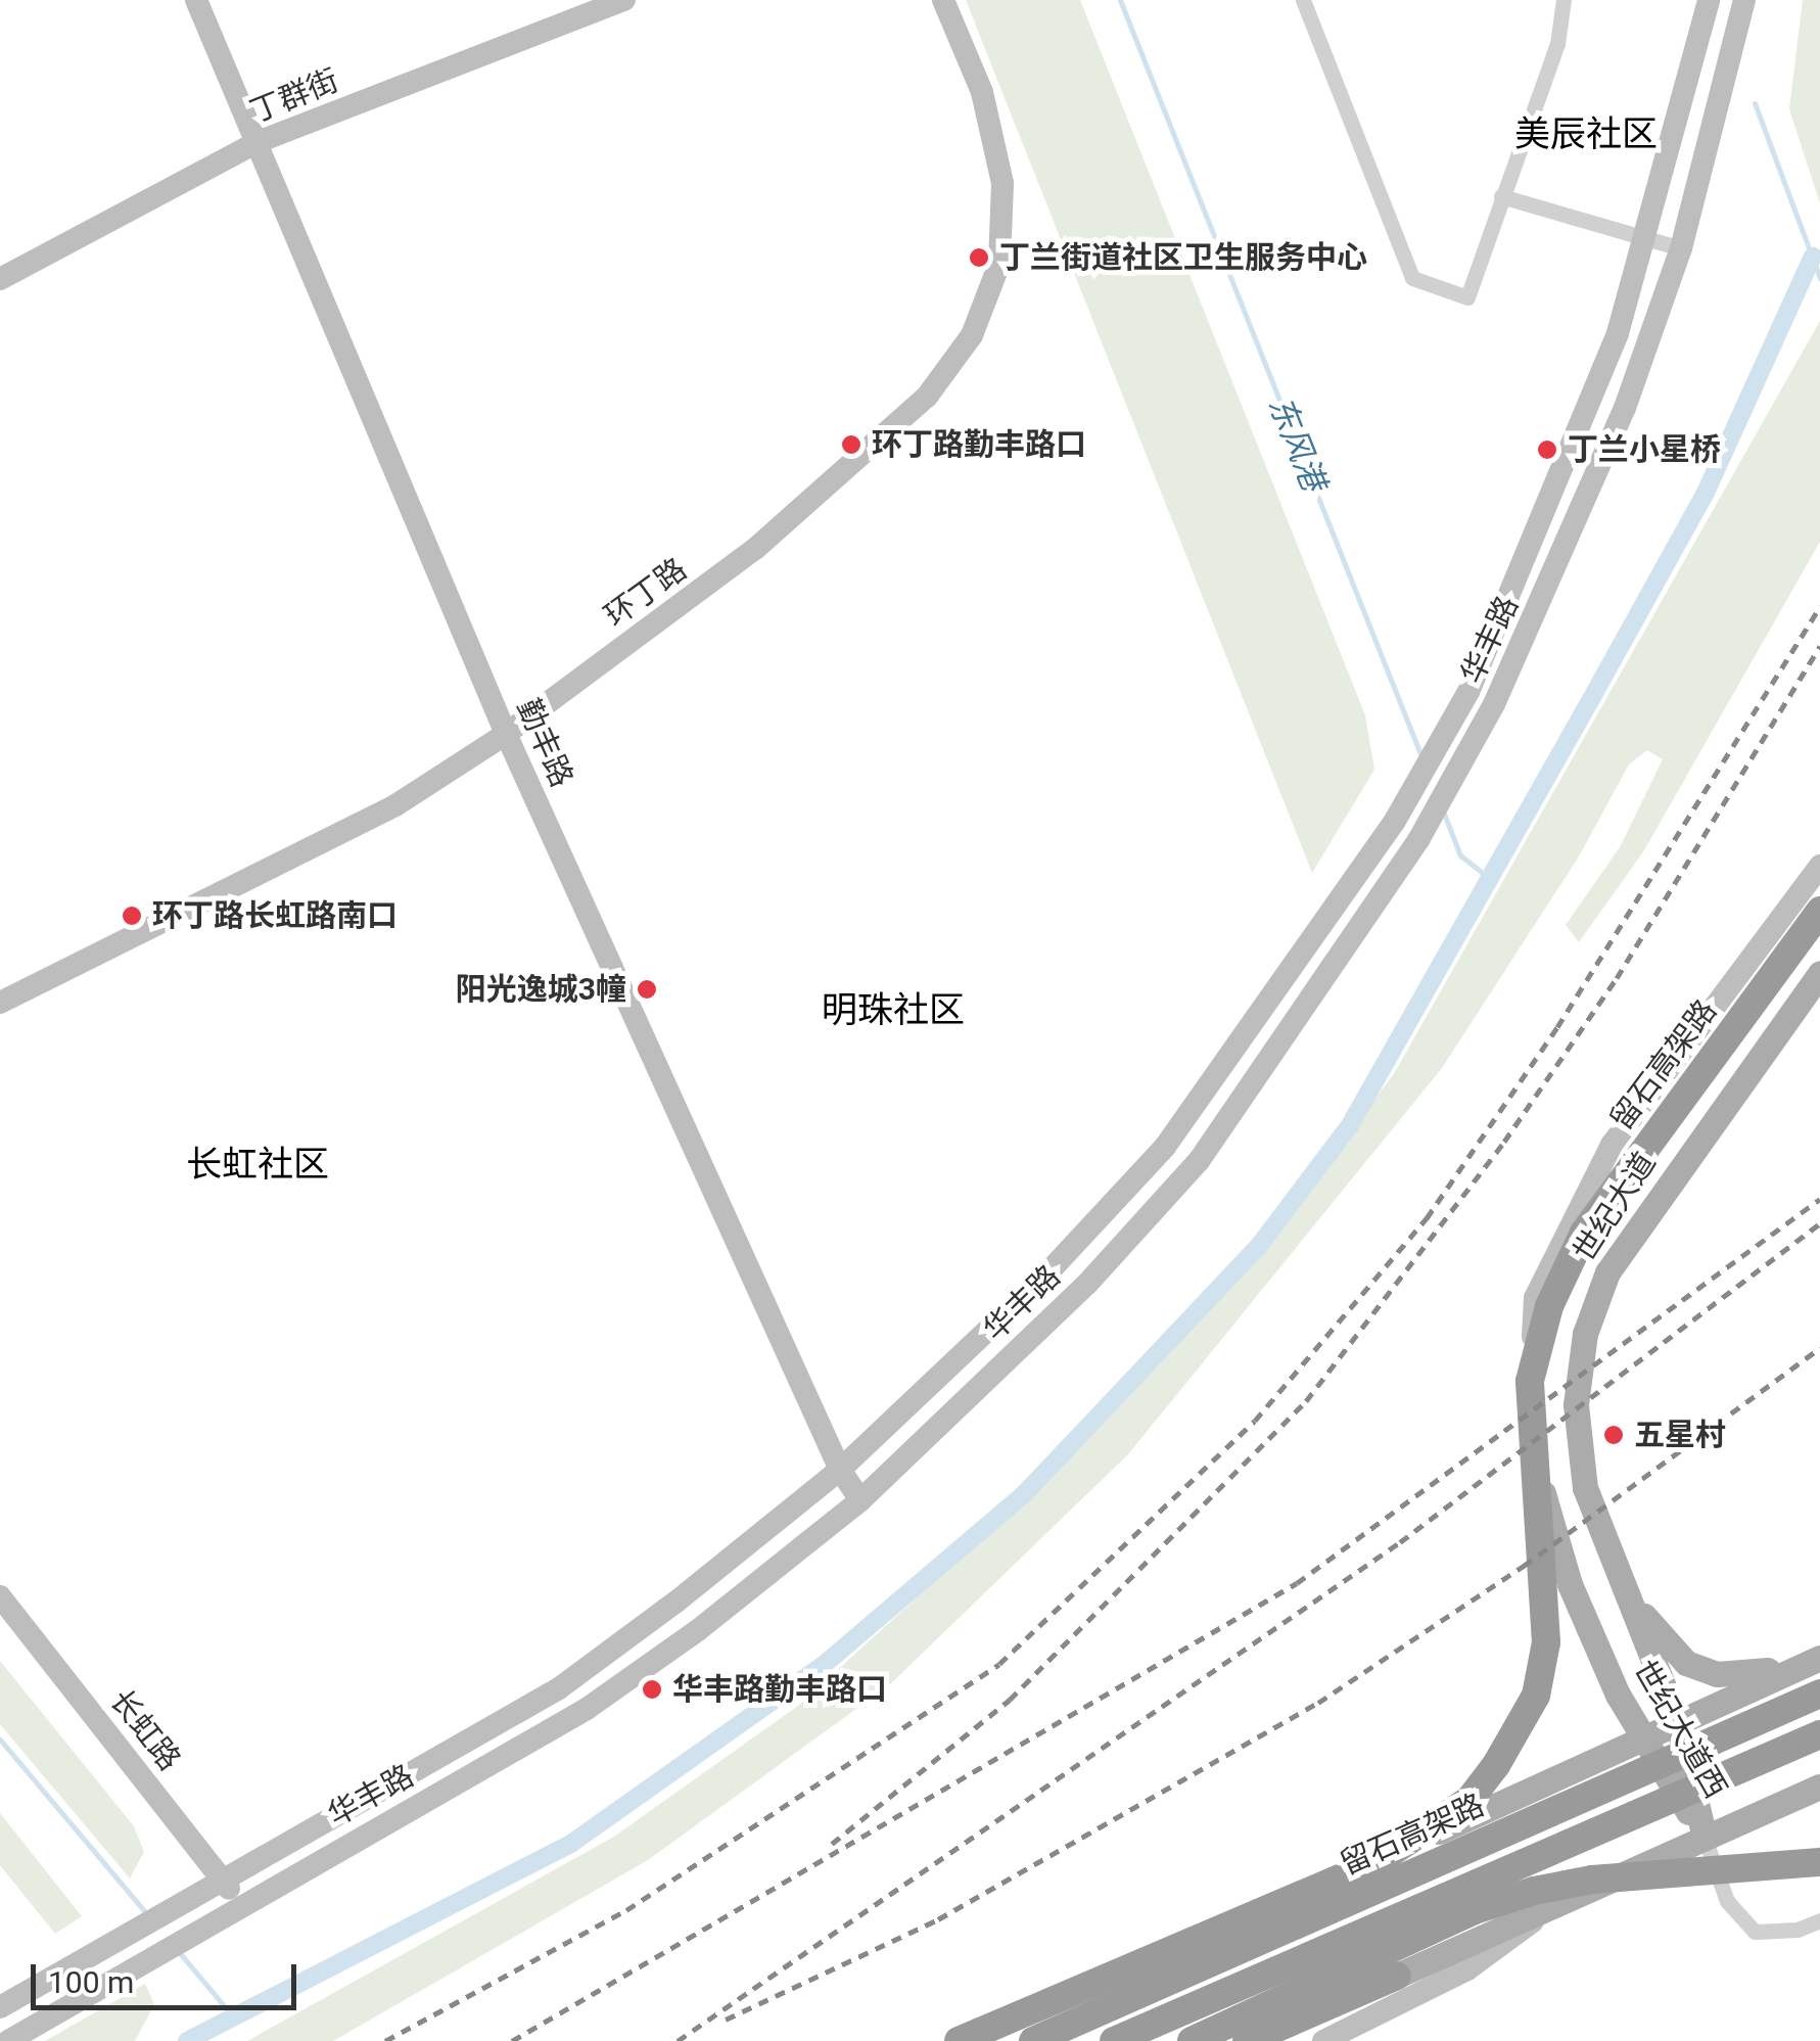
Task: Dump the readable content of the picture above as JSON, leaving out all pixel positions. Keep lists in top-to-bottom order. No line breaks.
{"streets":{"highway":["留石高架路"],"main road":["丁群街","环丁路","华丰路","勤丰路","世纪大道","世纪大道西","长虹路"]},"crossings":[["丁群街","勤丰路"],["环丁路","勤丰路"],["华丰路","勤丰路"],["华丰路","长虹路"],["留石高架路","世纪大道西"],["世纪大道","世纪大道西"]],"districts":["美辰社区","明珠社区","长虹社区"],"water":["东风港"],"places":["丁兰街道社区卫生服务中心","环丁路勤丰路口","丁兰小星桥","环丁路长虹路南口","阳光逸城3幢","五星村","华丰路勤丰路口"],"scale_bar":"100 m"}
